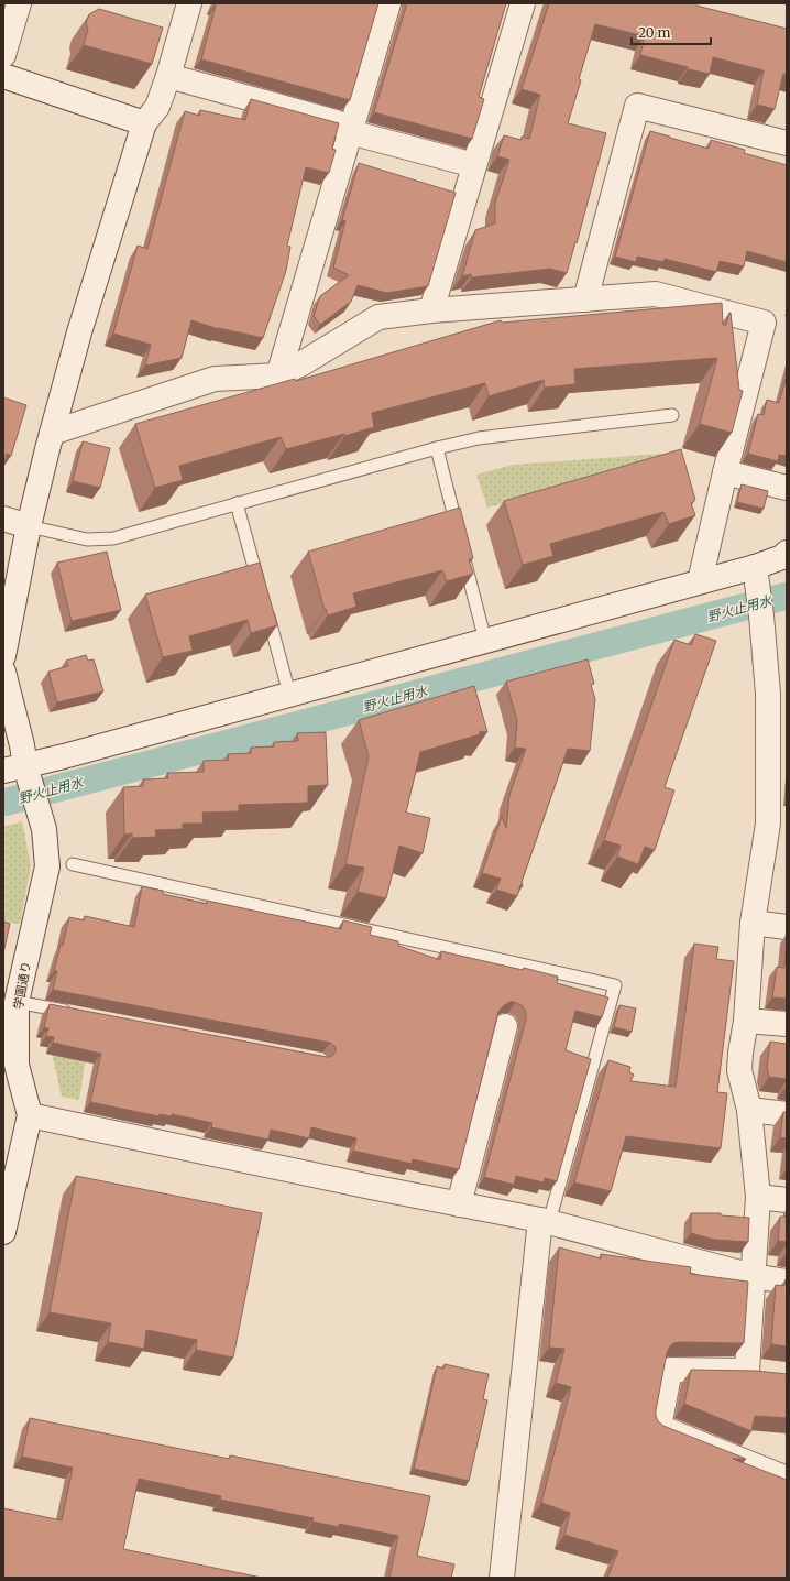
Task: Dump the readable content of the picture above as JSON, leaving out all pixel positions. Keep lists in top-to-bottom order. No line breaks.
{"streets":{"street":["学園通り"]},"water":["野火止用水"],"scale_bar":"20 m"}
